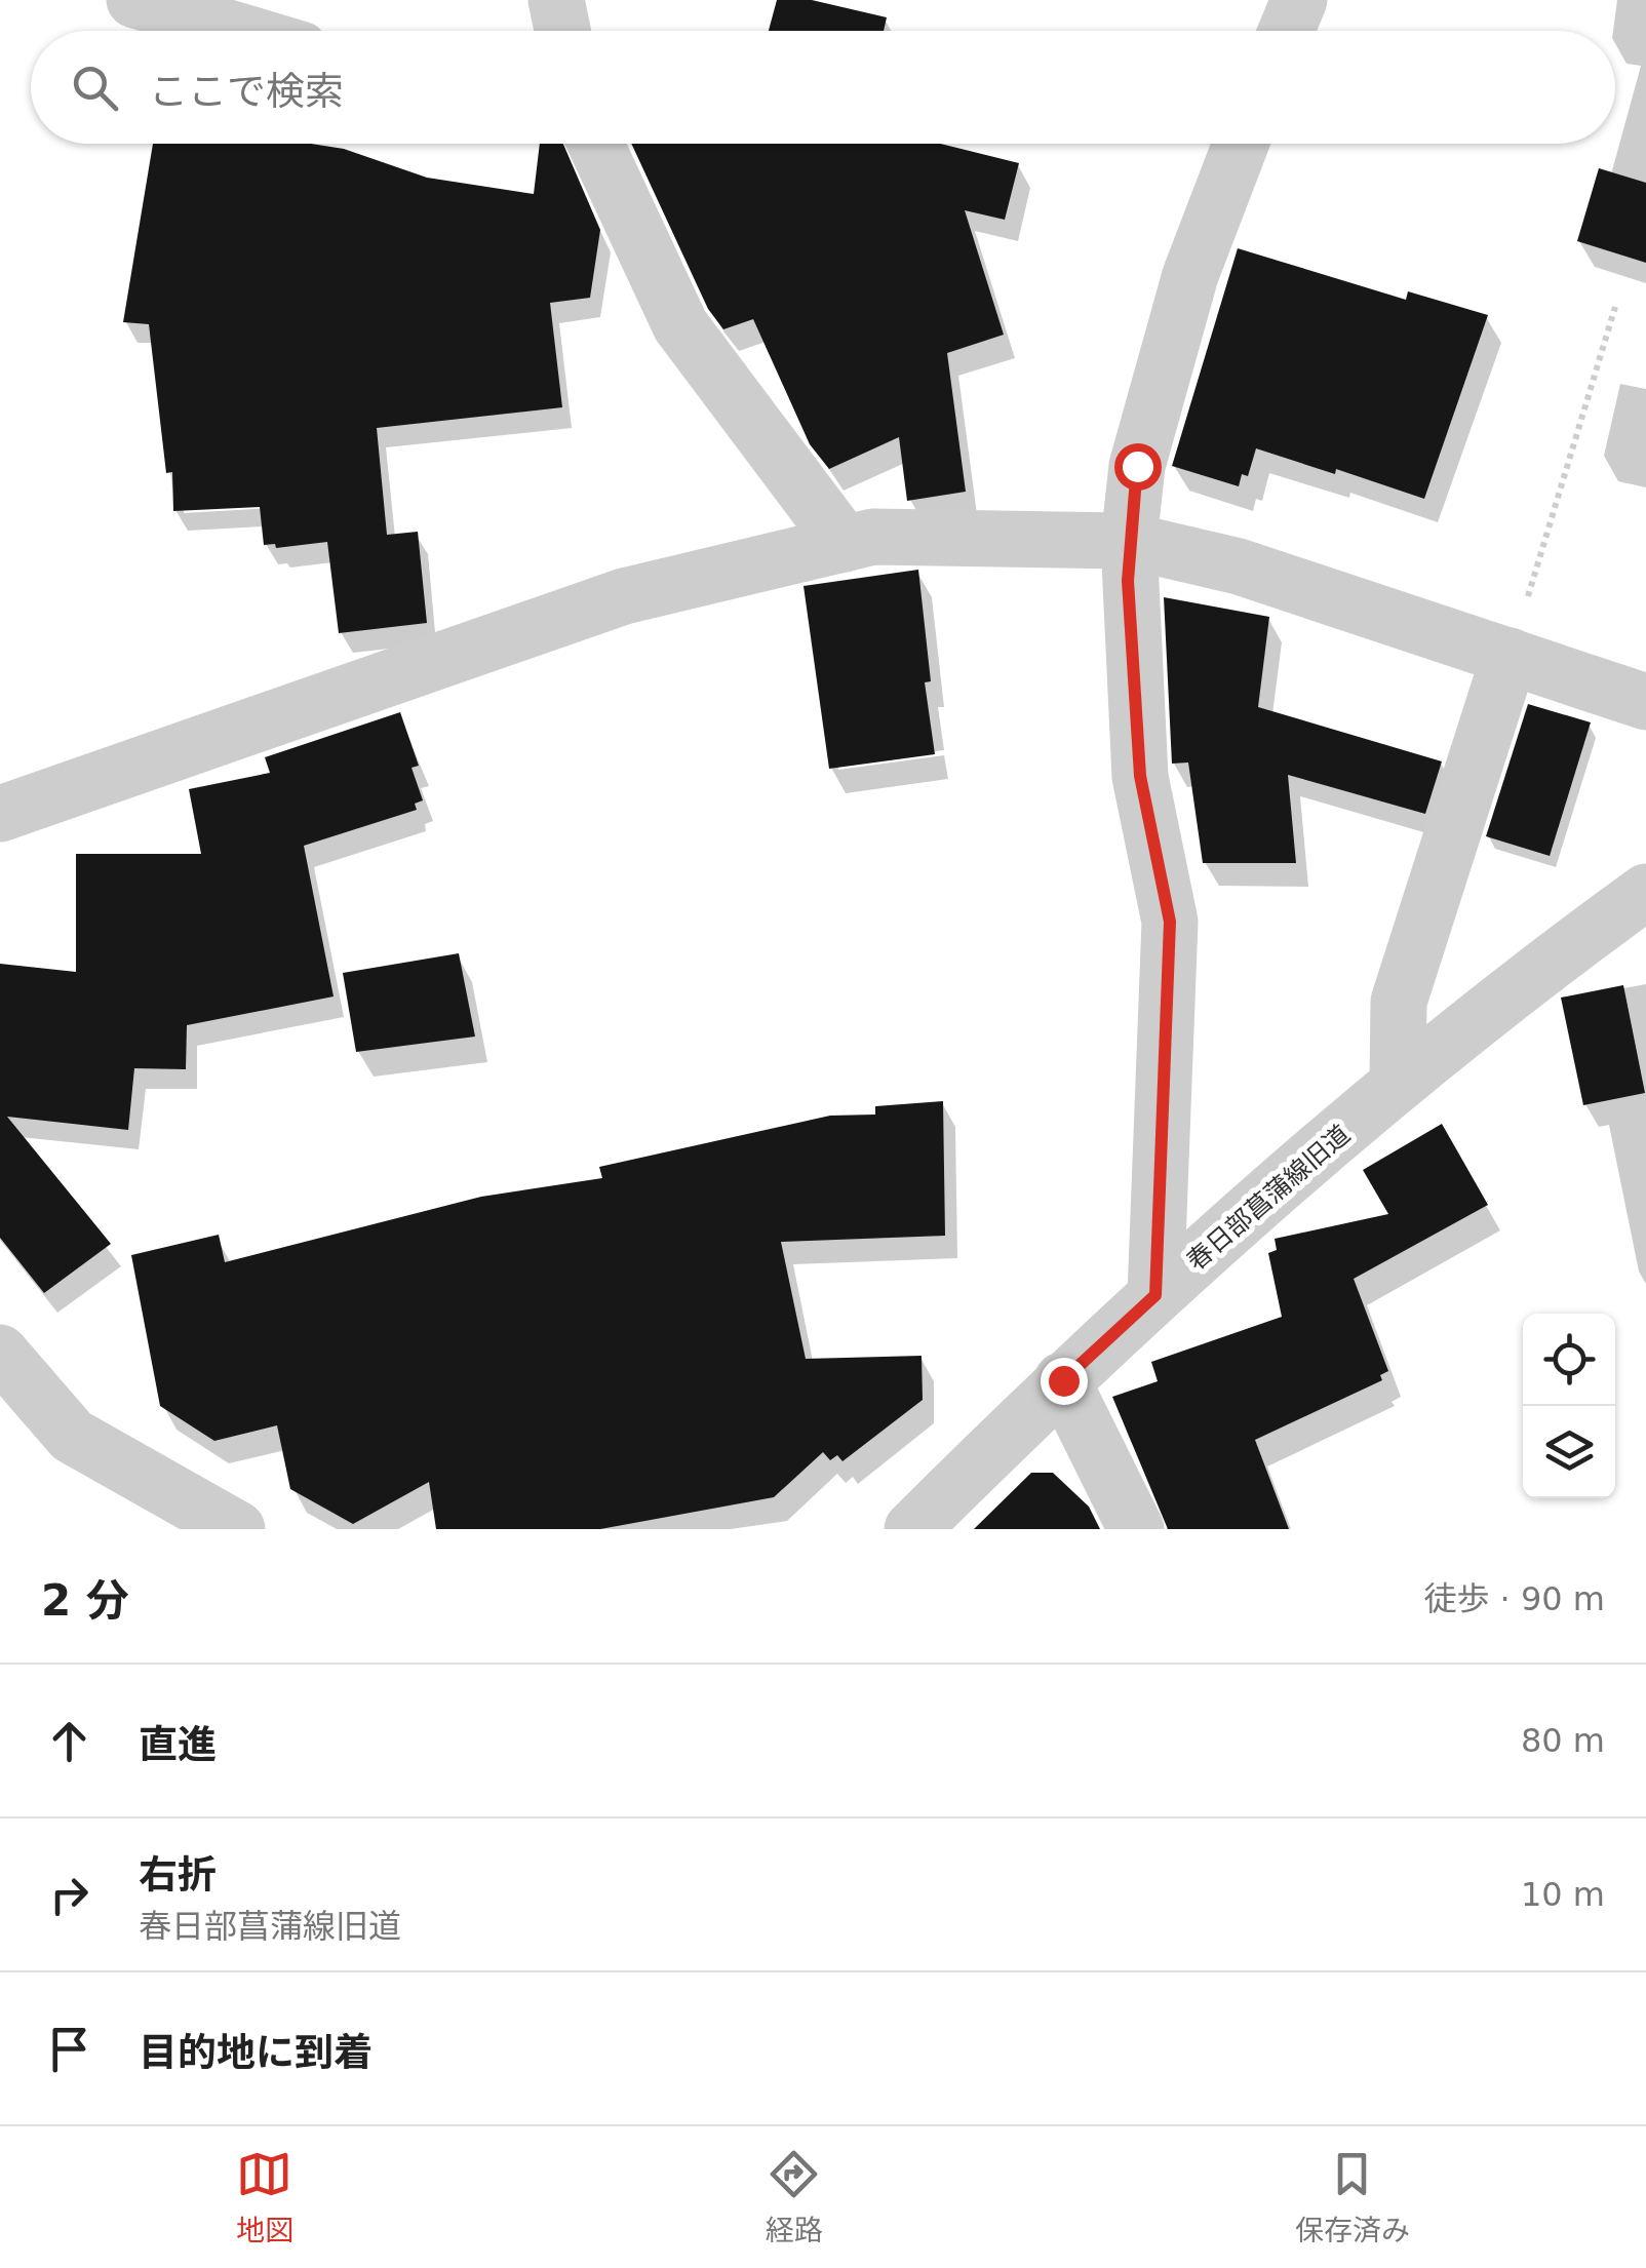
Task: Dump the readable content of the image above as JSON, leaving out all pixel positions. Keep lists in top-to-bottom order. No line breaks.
{"streets":{"street":["春日部菖蒲線旧道"]},"page":{"search":"ここで検索","heading":["2 分","徒歩 · 90 m"],"list":[["直進","80 m"],["右折","春日部菖蒲線旧道","10 m"],"目的地に到着"],"nav":["地図","経路","保存済み"]}}
